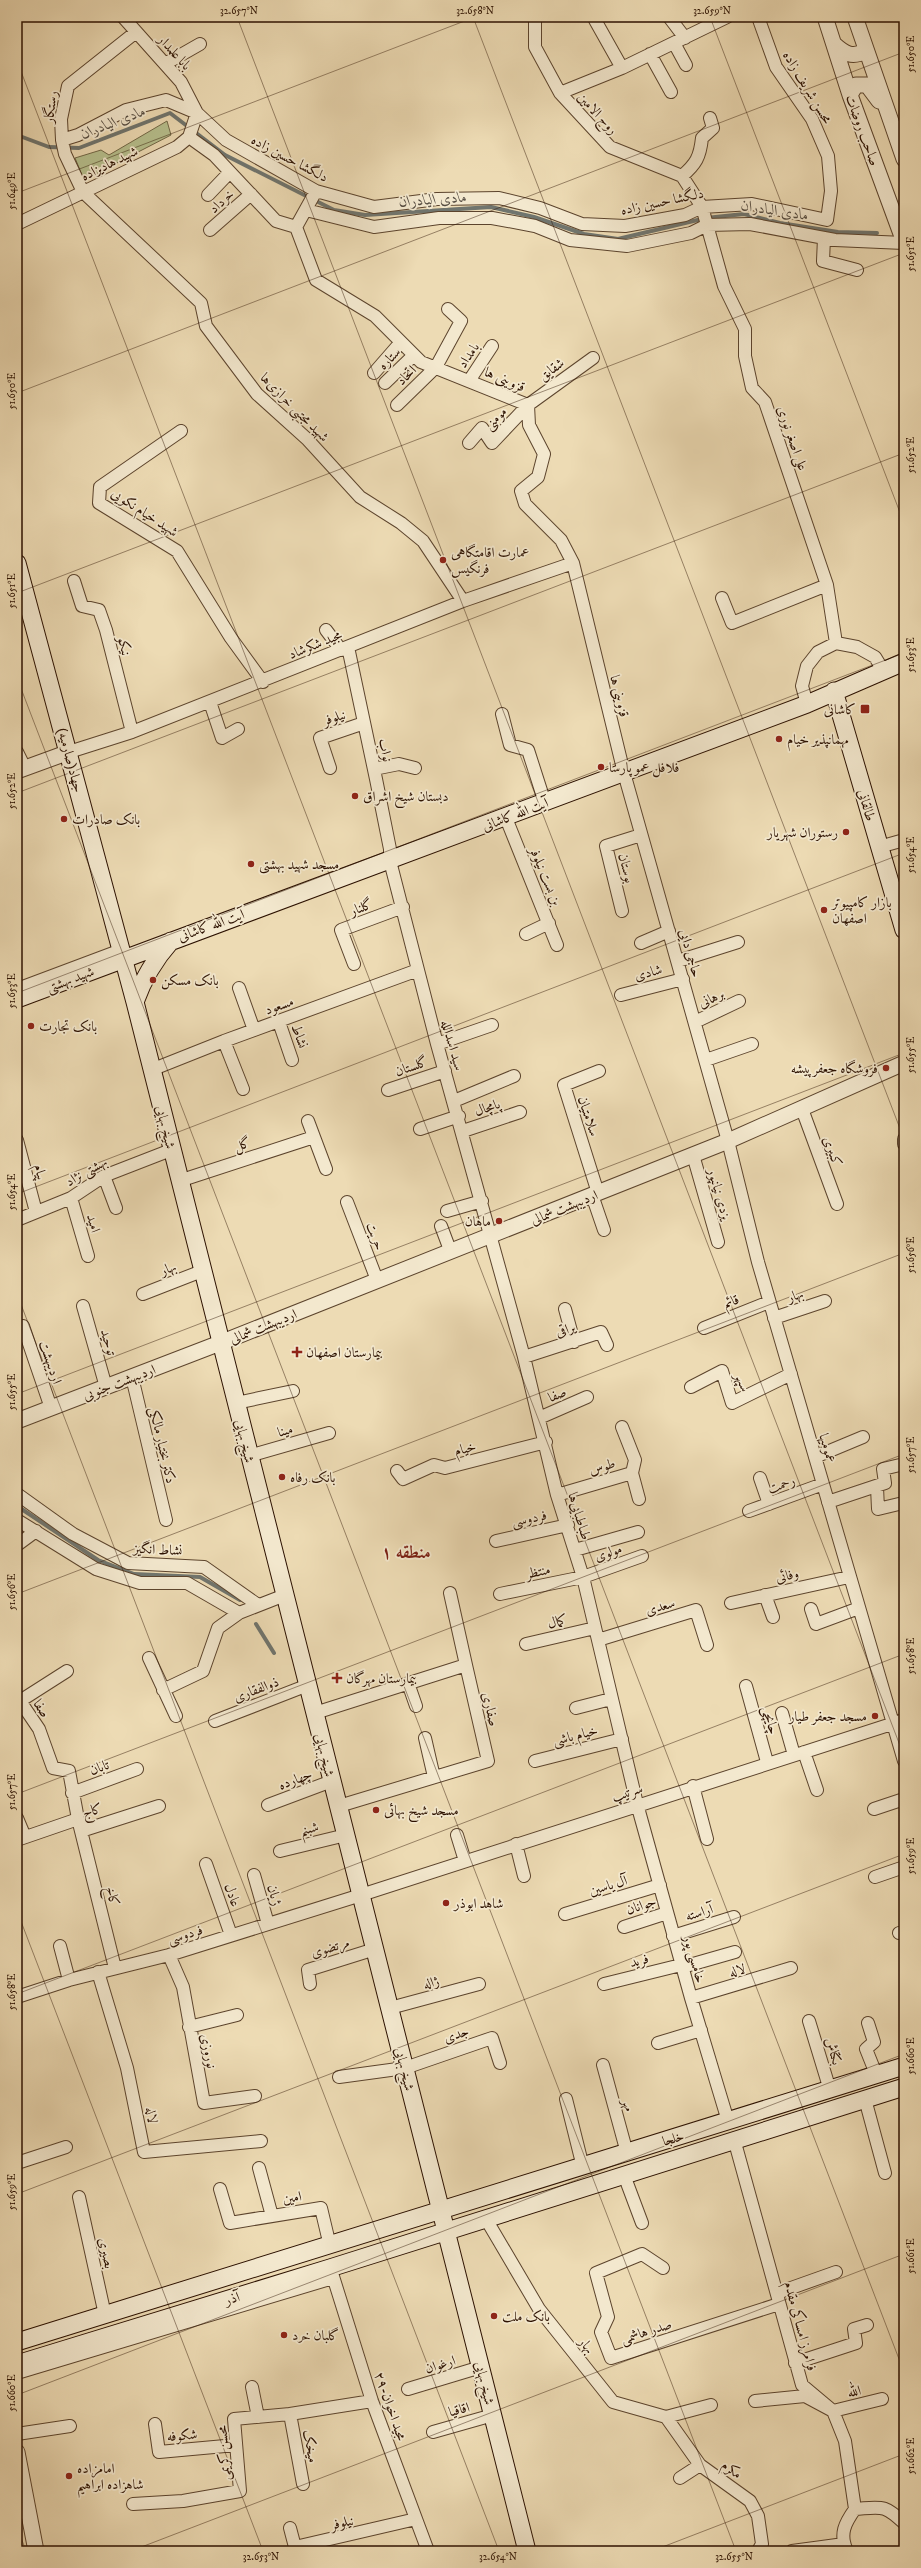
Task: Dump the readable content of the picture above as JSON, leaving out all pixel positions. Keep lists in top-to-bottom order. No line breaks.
{"streets":{"main road":["جهاد(صارمیه)","طالقانی","آیت الله کاشانی","شهید بهشتی","شیخ بهایی","خلجا","آذر"],"street":["بابا علمدار","محسن شریف زاده","رستگار","روح الامین","صاحب روضات","دلگشا حسین زاده","شهید هادیزاده","خرداد","بامداد","ستاره","شقایق","اتحاد","قزوینی ها","شهید مجتبی خرازی‌ها","مومنی","علی اصغر نوری","شهید خیام نکویی","مجید شکرشاد","نیکو","نیلوفر","نواب","بوستان","بن بست نیلوفر","گلنار","حاجی دایی","شادی","برهانی","مسعود","نشاط","سید اسدالله","گلستان","پامچال","سلامتیان","گل","کبیری","بهشتی نژاد","پیام","یزدی نیانپور","اردیبهشت شمالی","امید","حریت","بهار","قائم","یراقی","توحید","اردیبهشت","اردیبهشت جنوبی","سپهر","صفا","مینا","دکتر بختیار مالکی","خیام","عمومیها","طوس","رحمت","طباطبایی‌ها","فردوسی","نشاط انگیز","مولوی","منتظر","وفائی","سعدی","کمال","ذوالفقاری","صفاری","چایچی","خیام باشی","تابان","چهارده","سرتیپ","کاج","شبنم","آل یاسین","عادل","ژیان","کاخ","جوانان","آراسته","مرتضوی","خامسی پور","فرید","لاله","ژاله","جدی","نوروزی","بکتاش","مهر","امین","بصیری","فرامرز امساکی مقدم","صدر هاشمی","ارغوان","الله","۲۹-مجید اخوان","اقاقیا","شکوفه","میخک","محسن کریمی","مکرم"]},"crossings":[["بابا علمدار","رستگار"],["بابا علمدار","دلگشا حسین زاده"],["محسن شریف زاده","دلگشا حسین زاده"],["رستگار","شهید هادیزاده"],["رستگار","شهید مجتبی خرازی‌ها"],["دلگشا حسین زاده","علی اصغر نوری"],["شهید هادیزاده","شهید مجتبی خرازی‌ها"],["بامداد","قزوینی ها"],["ستاره","قزوینی ها"],["شقایق","قزوینی ها"],["شقایق","مومنی"],["اتحاد","قزوینی ها"],["قزوینی ها","مومنی"],["قزوینی ها","مجید شکرشاد"],["قزوینی ها","آیت الله کاشانی"],["قزوینی ها","حاجی دایی"],["شهید مجتبی خرازی‌ها","مجید شکرشاد"],["شهید خیام نکویی","مجید شکرشاد"],["مجید شکرشاد","نیکو"],["مجید شکرشاد","نواب"],["مجید شکرشاد","جهاد(صارمیه)"],["نیلوفر","نواب"],["نیلوفر","۲۹-مجید اخوان"],["نواب","آیت الله کاشانی"],["نواب","سید اسدالله"],["جهاد(صارمیه)","آیت الله کاشانی"],["جهاد(صارمیه)","شهید بهشتی"],["جهاد(صارمیه)","شیخ بهایی"],["طالقانی","آیت الله کاشانی"],["آیت الله کاشانی","بن بست نیلوفر"],["آیت الله کاشانی","حاجی دایی"],["آیت الله کاشانی","شهید بهشتی"],["آیت الله کاشانی","سید اسدالله"],["آیت الله کاشانی","شیخ بهایی"],["بوستان","حاجی دایی"],["گلنار","سید اسدالله"],["حاجی دایی","شادی"],["حاجی دایی","برهانی"],["حاجی دایی","اردیبهشت شمالی"],["حاجی دایی","عمومیها"],["شهید بهشتی","شیخ بهایی"],["مسعود","نشاط"],["مسعود","سید اسدالله"],["مسعود","شیخ بهایی"],["سید اسدالله","گلستان"],["سید اسدالله","پامچال"],["سید اسدالله","اردیبهشت شمالی"],["سید اسدالله","طباطبایی‌ها"],["سلامتیان","اردیبهشت شمالی"],["شیخ بهایی","گل"],["شیخ بهایی","بهشتی نژاد"],["شیخ بهایی","اردیبهشت شمالی"],["شیخ بهایی","بهار"],["شیخ بهایی","اردیبهشت جنوبی"],["شیخ بهایی","مینا"],["شیخ بهایی","فردوسی"],["شیخ بهایی","ذوالفقاری"],["شیخ بهایی","صفاری"],["شیخ بهایی","چهارده"],["شیخ بهایی","سرتیپ"],["شیخ بهایی","شبنم"],["شیخ بهایی","مرتضوی"],["شیخ بهایی","ژاله"],["شیخ بهایی","جدی"],["شیخ بهایی","خلجا"],["شیخ بهایی","آذر"],["شیخ بهایی","ارغوان"],["شیخ بهایی","اقاقیا"],["کبیری","اردیبهشت شمالی"],["بهشتی نژاد","پیام"],["بهشتی نژاد","امید"],["یزدی نیانپور","اردیبهشت شمالی"],["اردیبهشت شمالی","حریت"],["اردیبهشت شمالی","اردیبهشت جنوبی"],["اردیبهشت شمالی","عمومیها"],["اردیبهشت شمالی","طباطبایی‌ها"],["بهار","عمومیها"],["بهار","خلجا"],["بهار","مکرم"],["قائم","عمومیها"],["یراقی","طباطبایی‌ها"],["توحید","اردیبهشت جنوبی"],["اردیبهشت","اردیبهشت جنوبی"],["اردیبهشت جنوبی","دکتر بختیار مالکی"],["سپهر","عمومیها"],["صفا","طباطبایی‌ها"],["صفا","کاخ"],["خیام","طباطبایی‌ها"],["عمومیها","رحمت"],["عمومیها","وفائی"],["عمومیها","سرتیپ"],["طوس","طباطبایی‌ها"],["طباطبایی‌ها","فردوسی"],["طباطبایی‌ها","مولوی"],["طباطبایی‌ها","منتظر"],["طباطبایی‌ها","سعدی"],["طباطبایی‌ها","کمال"],["طباطبایی‌ها","خیام باشی"],["طباطبایی‌ها","سرتیپ"],["طباطبایی‌ها","خامسی پور"],["فردوسی","سرتیپ"],["فردوسی","عادل"],["فردوسی","ژیان"],["فردوسی","کاخ"],["فردوسی","لاله"],["فردوسی","نوروزی"],["مولوی","منتظر"],["چایچی","سرتیپ"],["تابان","کاخ"],["سرتیپ","خامسی پور"],["کاج","کاخ"],["آل یاسین","خامسی پور"],["جوانان","خامسی پور"],["آراسته","خامسی پور"],["خامسی پور","فرید"],["خامسی پور","لاله"],["خامسی پور","خلجا"],["بکتاش","خلجا"],["مهر","خلجا"],["خلجا","آذر"],["خلجا","فرامرز امساکی مقدم"],["امین","آذر"],["بصیری","آذر"],["آذر","۲۹-مجید اخوان"],["فرامرز امساکی مقدم","صدر هاشمی"],["فرامرز امساکی مقدم","الله"],["۲۹-مجید اخوان","محسن کریمی"],["شکوفه","محسن کریمی"],["میخک","محسن کریمی"]],"districts":["منطقه ۱"],"water":["مادی الیادران"],"places":{"other":["عمارت اقامتگاهی فرنگیس","مهمانپذیر خیام","فلافل عمو پارسا","دبستان شیخ اشراق","بانک صادرات","رستوران شهریار","مسجد شهید بهشتی","بازار کامپیوتر اصفهان","بانک مسکن","بانک تجارت","فروشگاه جعفرپیشه","ماهان","بانک رفاه","مسجد جعفر طیار","مسجد شیخ بهائی","شاهد ابوذر","بانک ملت","گلبان خرد","امامزاده شاهزاده ابراهیم"],"transit":["کاشانی"],"health":["بیمارستان اصفهان","بیمارستان مهرگان"]},"coordinates":["32.657°N","32.658°N","32.659°N","51.650°E","51.649°E","51.651°E","51.652°E","51.653°E","51.654°E","51.655°E","51.656°E","51.657°E","51.658°E","51.659°E","51.660°E","51.661°E","51.662°E","32.653°N","32.654°N","32.655°N"]}
